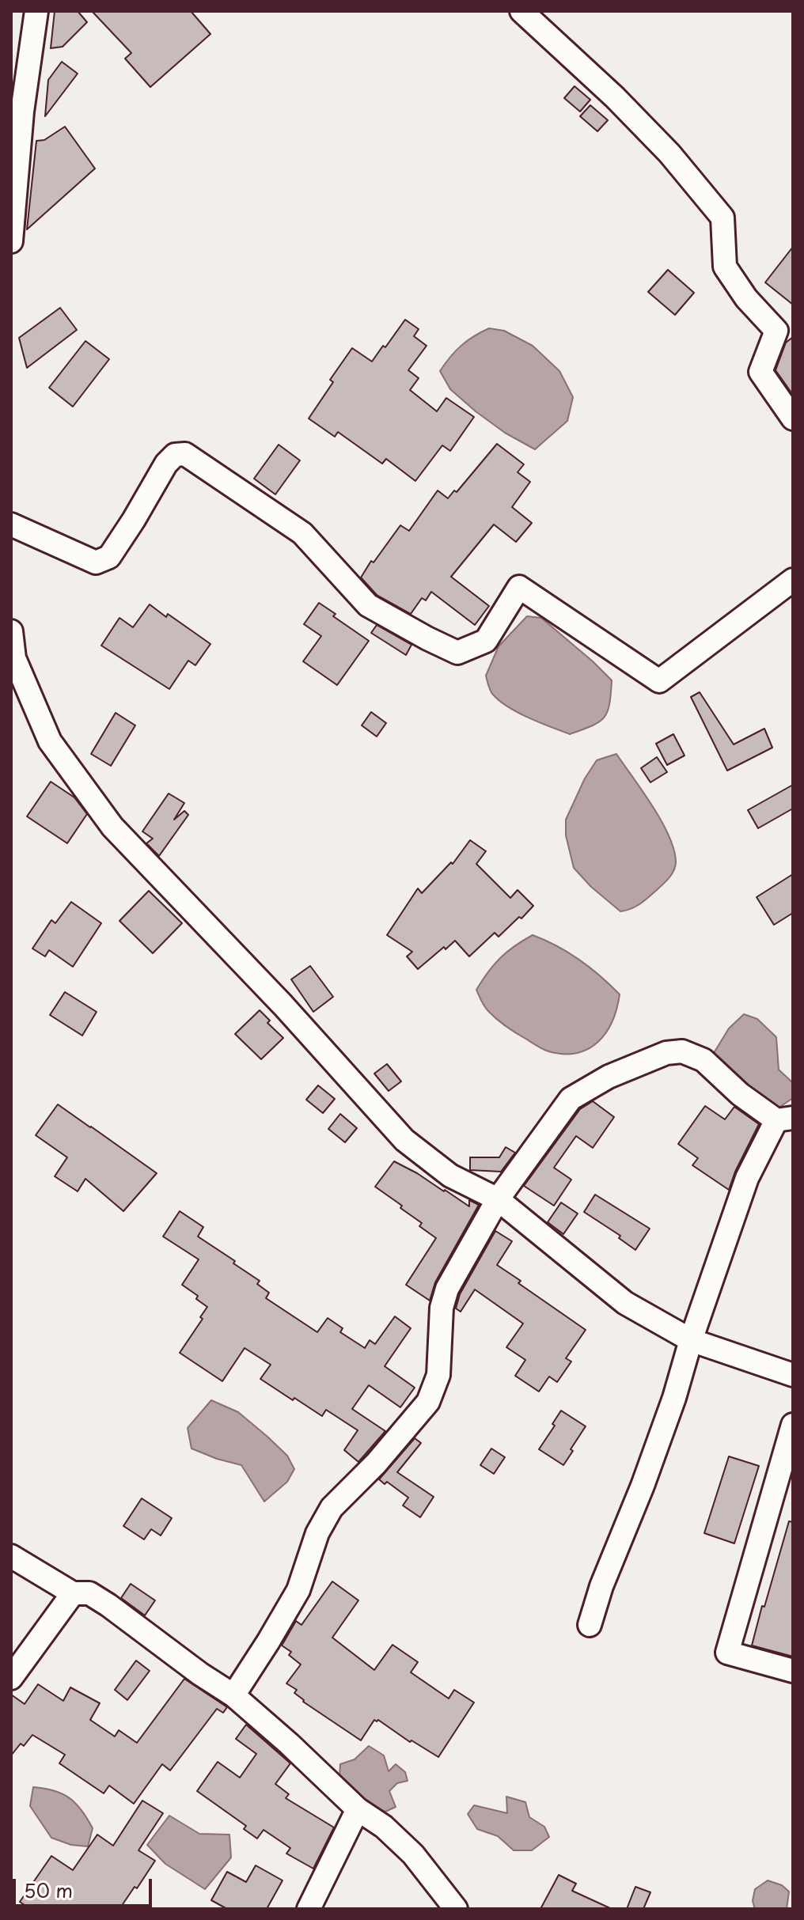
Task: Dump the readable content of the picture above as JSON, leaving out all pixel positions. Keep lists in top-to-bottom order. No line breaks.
{"scale_bar":"50 m"}
